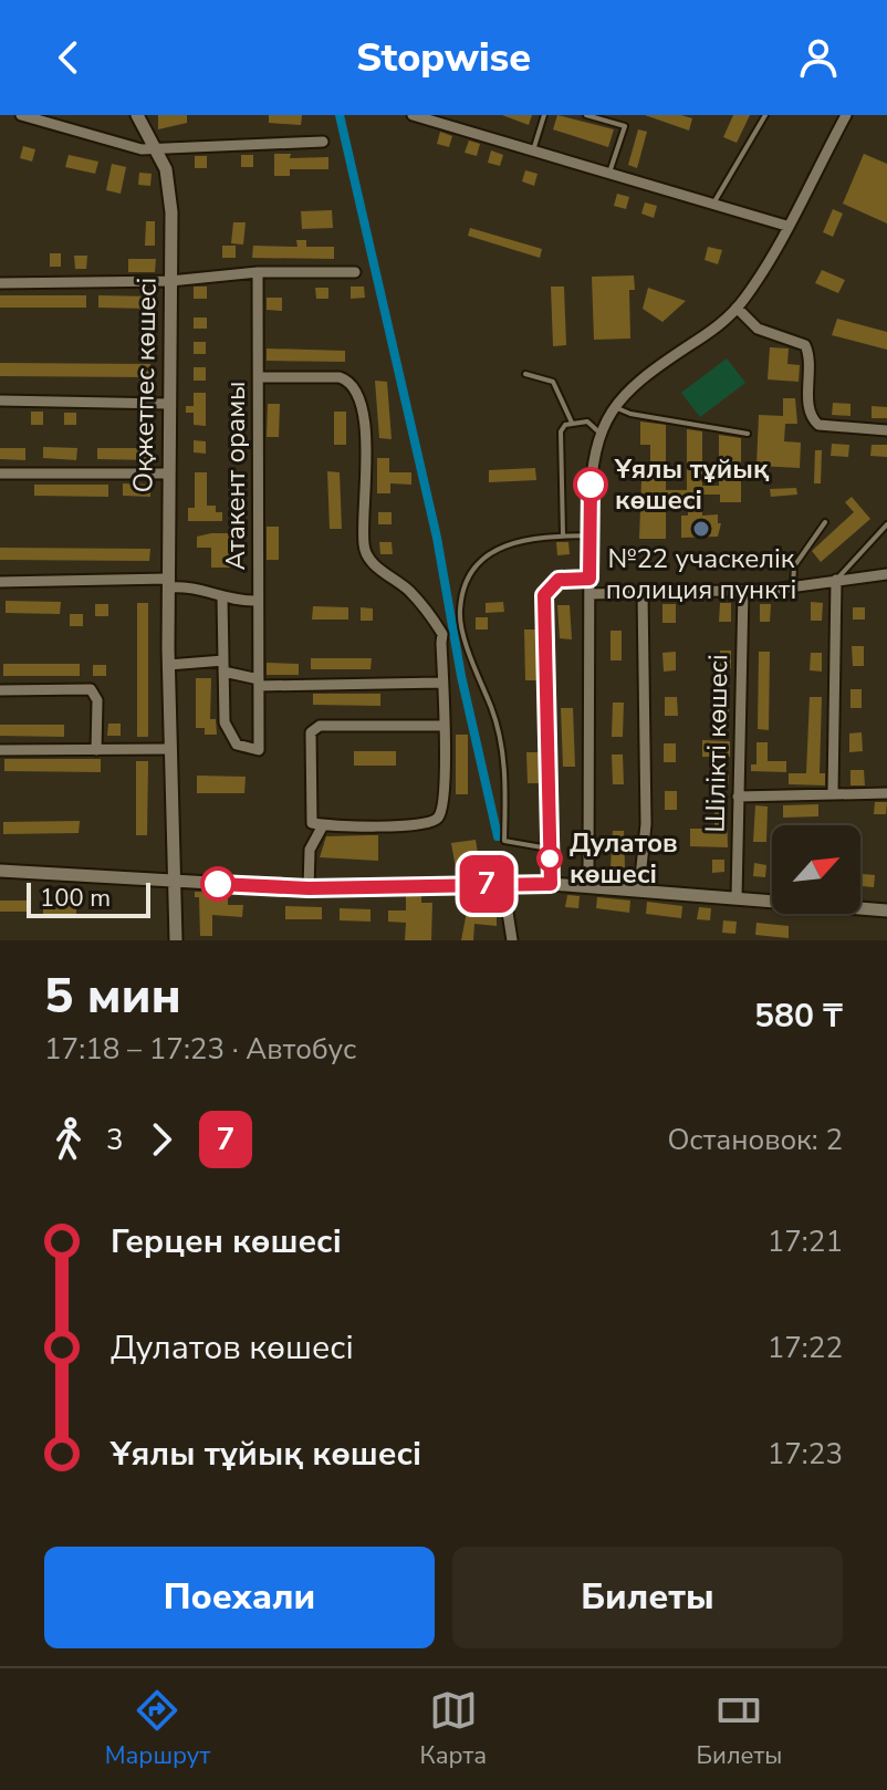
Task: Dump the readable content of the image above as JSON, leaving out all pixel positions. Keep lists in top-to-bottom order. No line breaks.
{"streets":{"street":["Оқжетпес көшесі","Атакент орамы","Шілікті көшесі"]},"places":["Ұялы тұйық көшесі","№22 учаскелік полиция пункті","Дулатов көшесі"],"lines":["bus line 7"],"scale_bar":"100 m","north":"top right","page":{"header":"Stopwise","on_map":"7","scale":"100 m","heading":["5 мин","17:18 – 17:23 · Автобус","580 ₸"],"legs":["3","7","Остановок: 2"],"list":[{"name":"Герцен көшесі","value":"17:21"},{"name":"Дулатов көшесі","value":"17:22"},{"name":"Ұялы тұйық көшесі","value":"17:23"}],"buttons":["Поехали","Билеты"],"tabs":["Маршрут","Карта","Билеты"]}}
